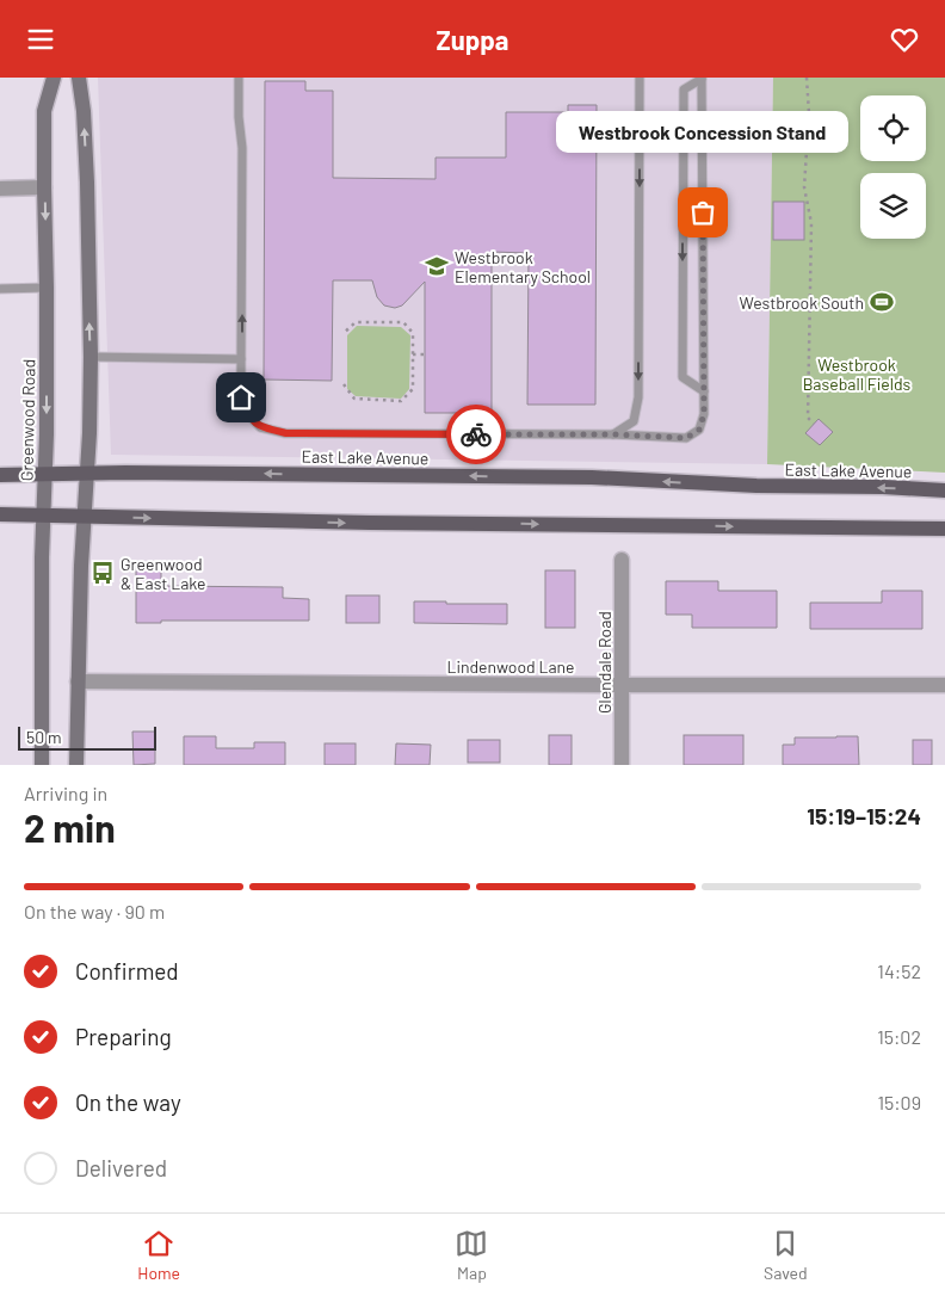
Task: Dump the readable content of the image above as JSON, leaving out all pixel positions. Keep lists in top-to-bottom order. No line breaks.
{"streets":{"main road":["Greenwood Road","East Lake Avenue"],"street":["Glendale Road","Lindenwood Lane"]},"crossings":[["Greenwood Road","East Lake Avenue"],["Glendale Road","Lindenwood Lane"]],"parks":["Westbrook Baseball Fields"],"places":{"other":["Westbrook Concession Stand"],"school or university":["Westbrook Elementary School"],"sports":["Westbrook South"],"bus stop":["Greenwood & East Lake"]},"scale_bar":"50 m","page":{"header":"Zuppa","bubble":"Westbrook Concession Stand","scale":"50 m","heading":["2 min","Arriving in","15:19–15:24"],"bar":"On the way · 90 m","list":[["Confirmed","14:52"],["Preparing","15:02"],["On the way","15:09"],"Delivered"],"tabs":["Home","Map","Saved"]}}
